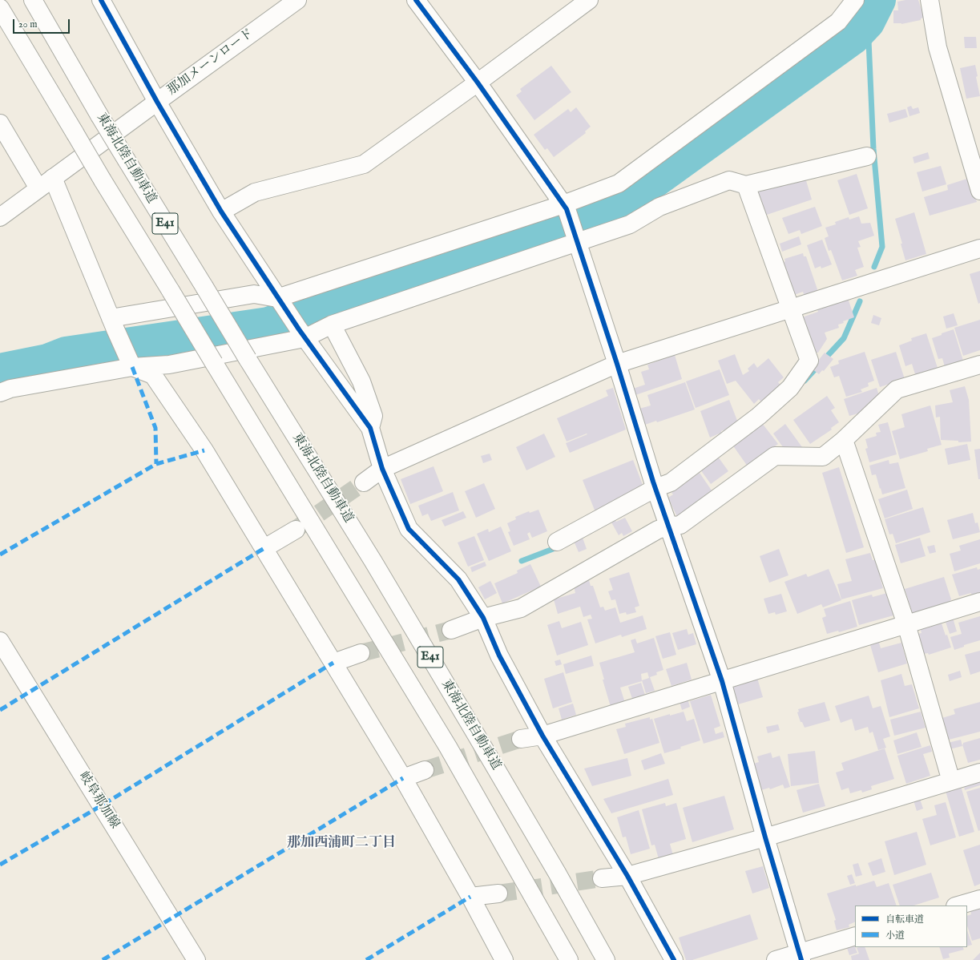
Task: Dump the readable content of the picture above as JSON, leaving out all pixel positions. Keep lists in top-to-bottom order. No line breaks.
{"streets":{"main road":["那加メーンロード","東海北陸自動車道","E41","岐阜那加線"]},"districts":["那加西浦町二丁目"],"legend":["自転車道","小道"],"scale_bar":"20 m"}
